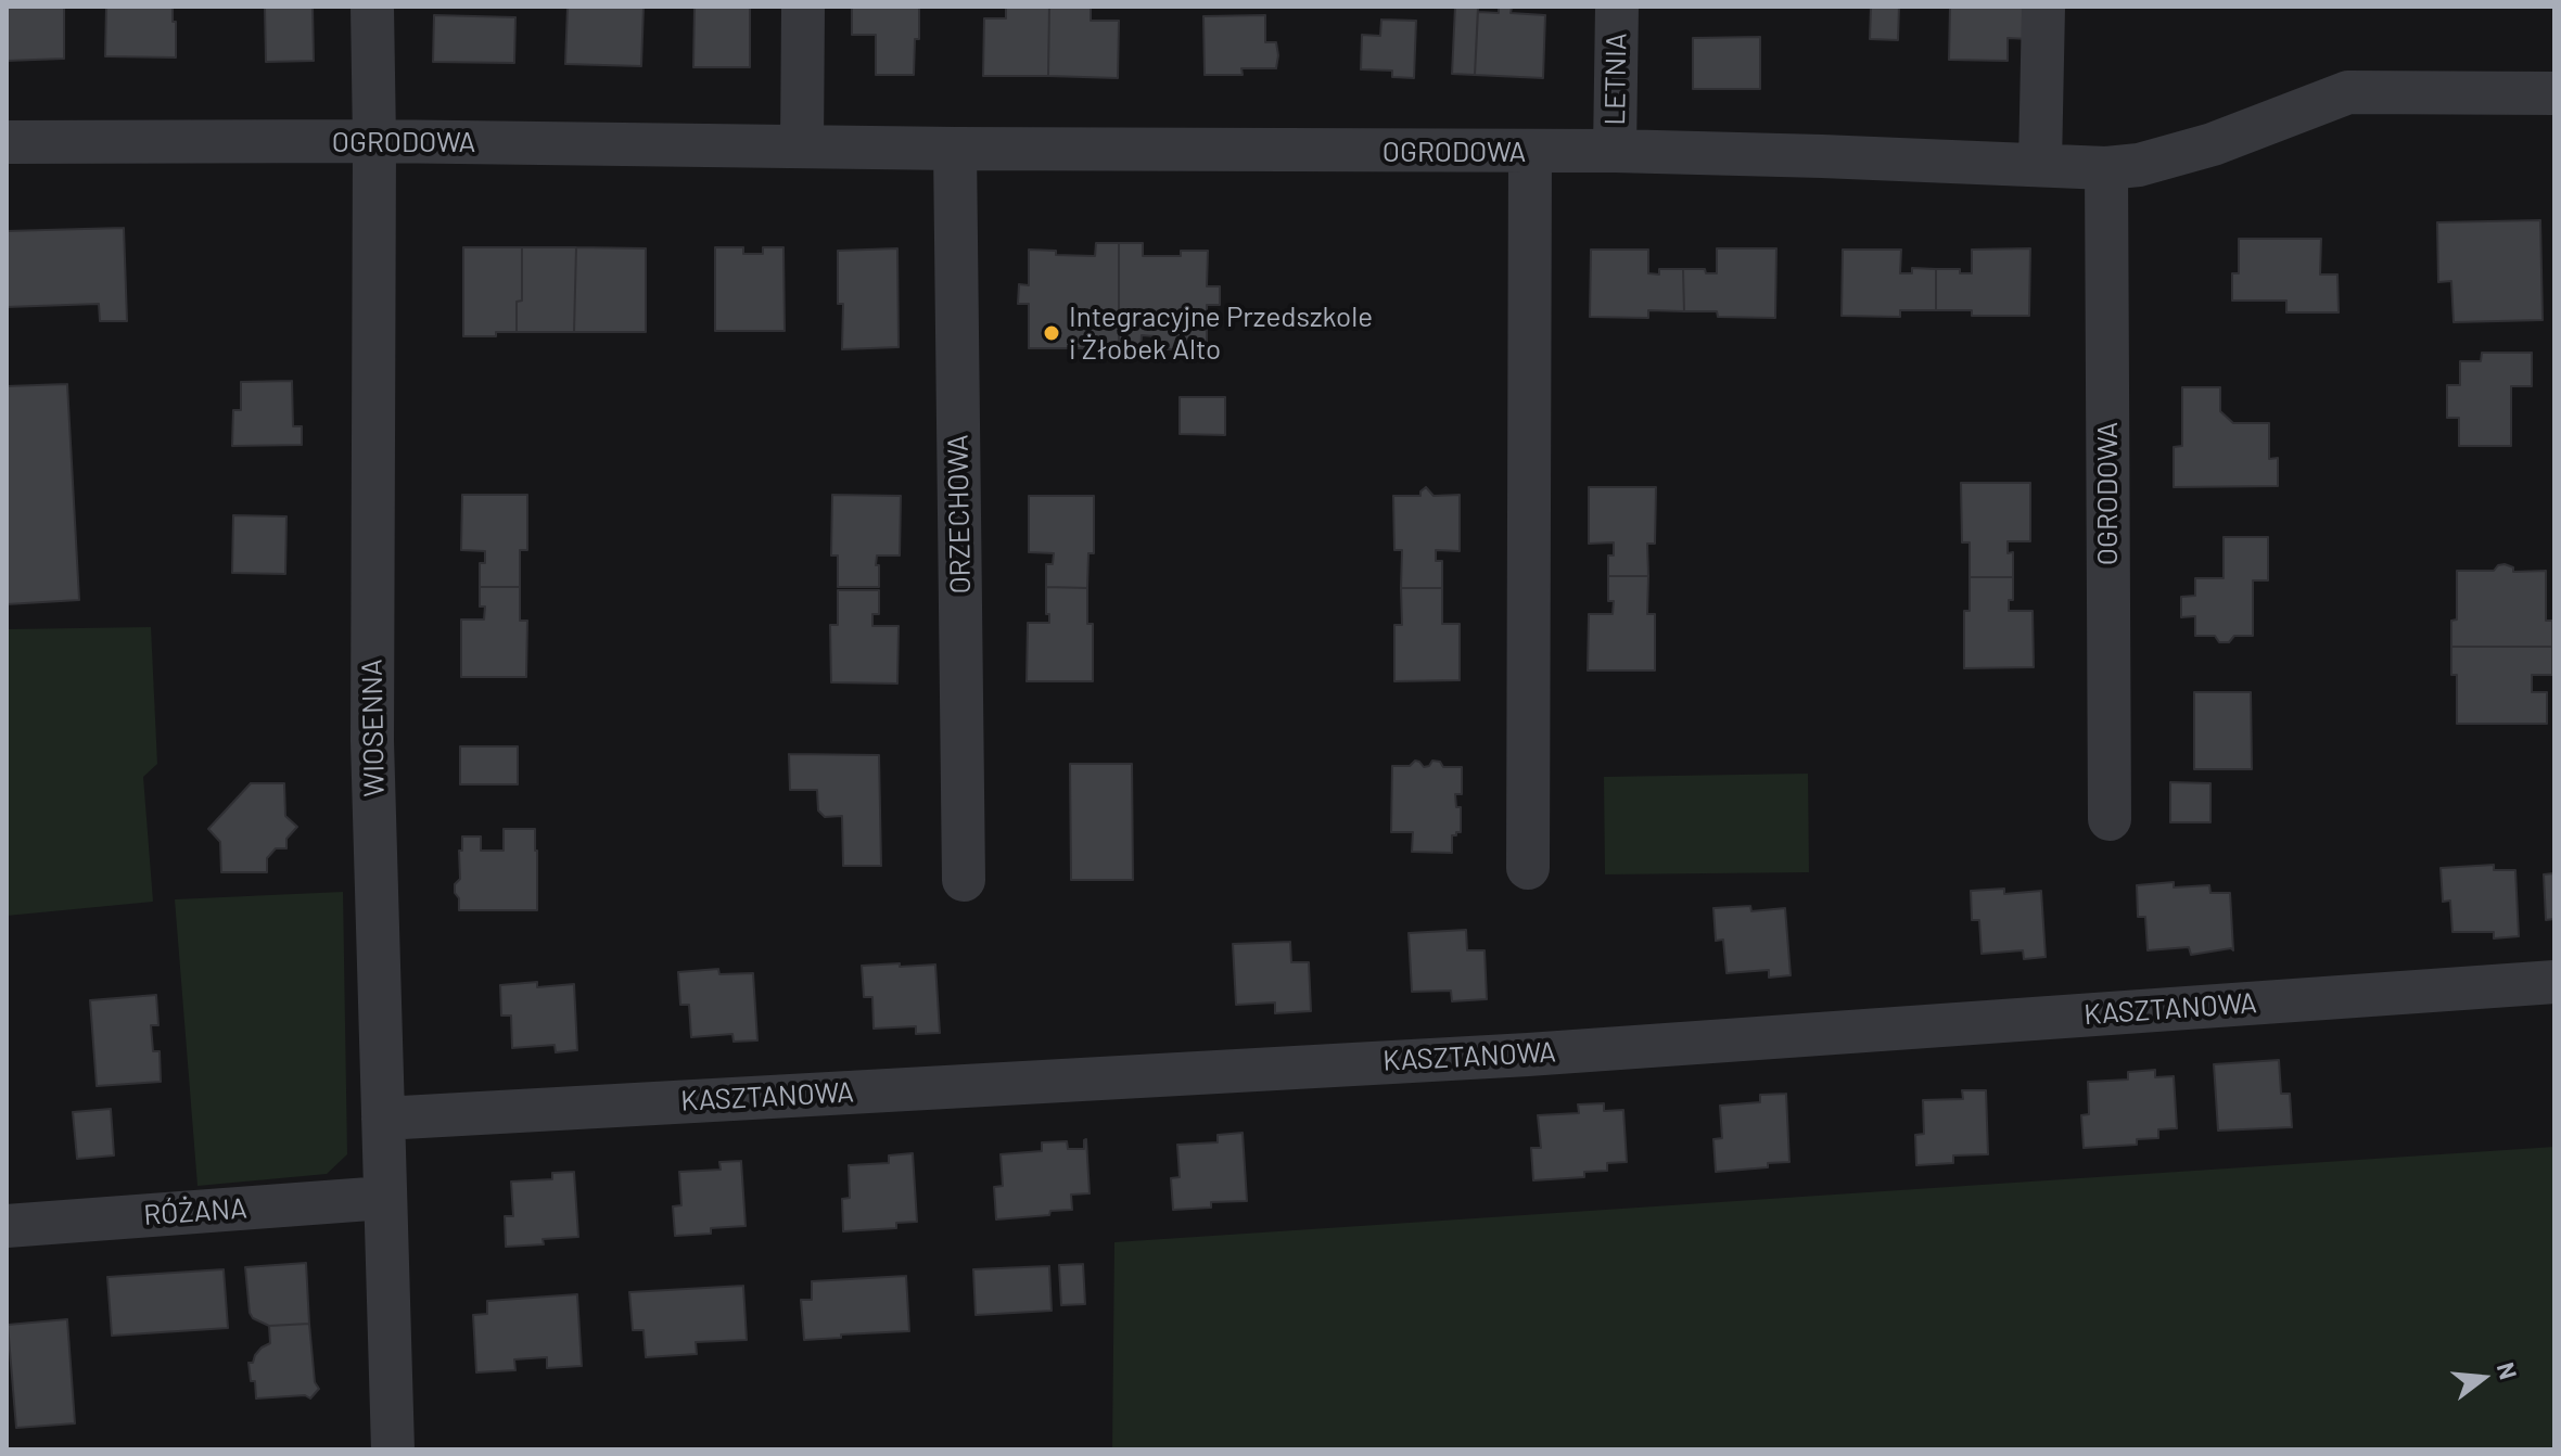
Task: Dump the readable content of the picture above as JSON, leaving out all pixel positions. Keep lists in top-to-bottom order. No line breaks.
{"streets":{"street":["LETNIA","OGRODOWA","ORZECHOWA","WIOSENNA","KASZTANOWA","RÓŻANA"]},"crossings":[["LETNIA","OGRODOWA"],["OGRODOWA","ORZECHOWA"],["OGRODOWA","WIOSENNA"],["WIOSENNA","KASZTANOWA"],["WIOSENNA","RÓŻANA"]],"places":["Integracyjne Przedszkole i Żłobek Alto"],"north":"right"}
